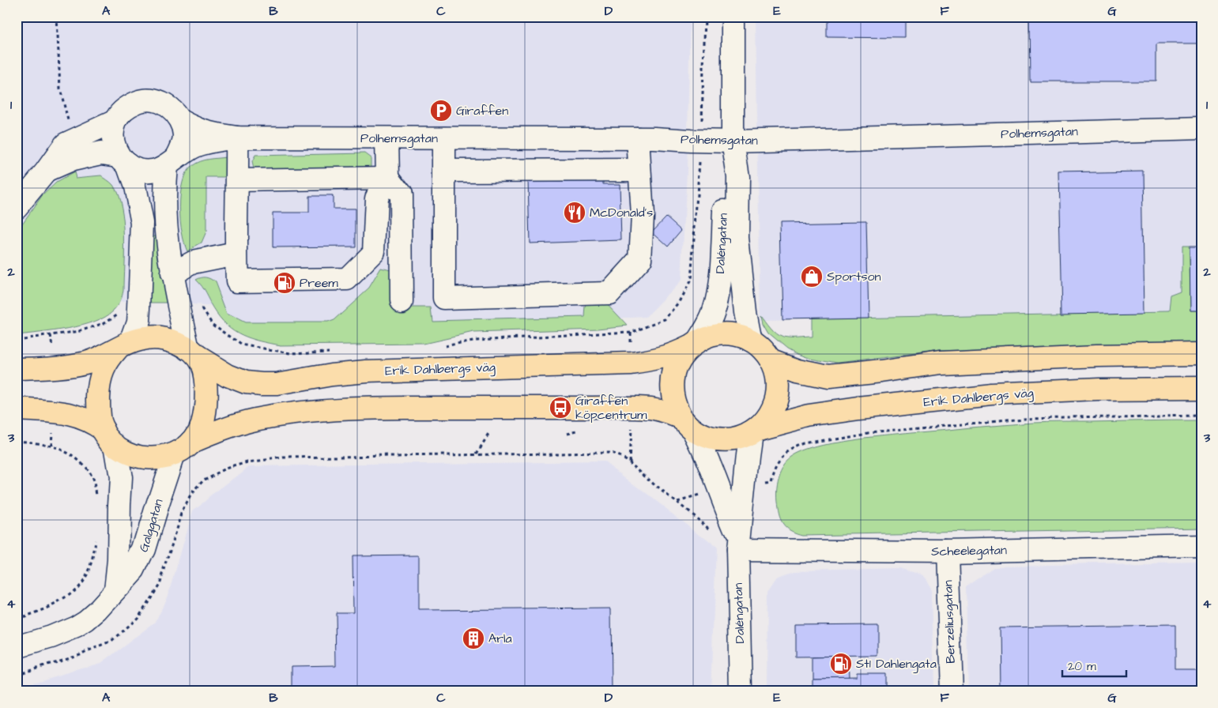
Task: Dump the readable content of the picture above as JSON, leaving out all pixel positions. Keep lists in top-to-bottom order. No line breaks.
{"streets":{"main road":["Erik Dahlbergs väg"],"street":["Polhemsgatan","Daléngatan","Galggatan","Scheelegatan","Berzeliusgatan"]},"crossings":[["Polhemsgatan","Daléngatan"],["Daléngatan","Erik Dahlbergs väg"],["Daléngatan","Scheelegatan"],["Erik Dahlbergs väg","Galggatan"],["Scheelegatan","Berzeliusgatan"]],"places":{"parking":["Giraffen"],"restaurant":["McDonald's"],"shop":["Sportson"],"fuel station":["Preem","St1 Dahlengata"],"bus stop":["Giraffen köpcentrum"],"building":["Arla"]},"scale_bar":"20 m","grid":{"columns":["A","B","C","D","E","F","G"],"rows":["1","2","3","4"]}}
